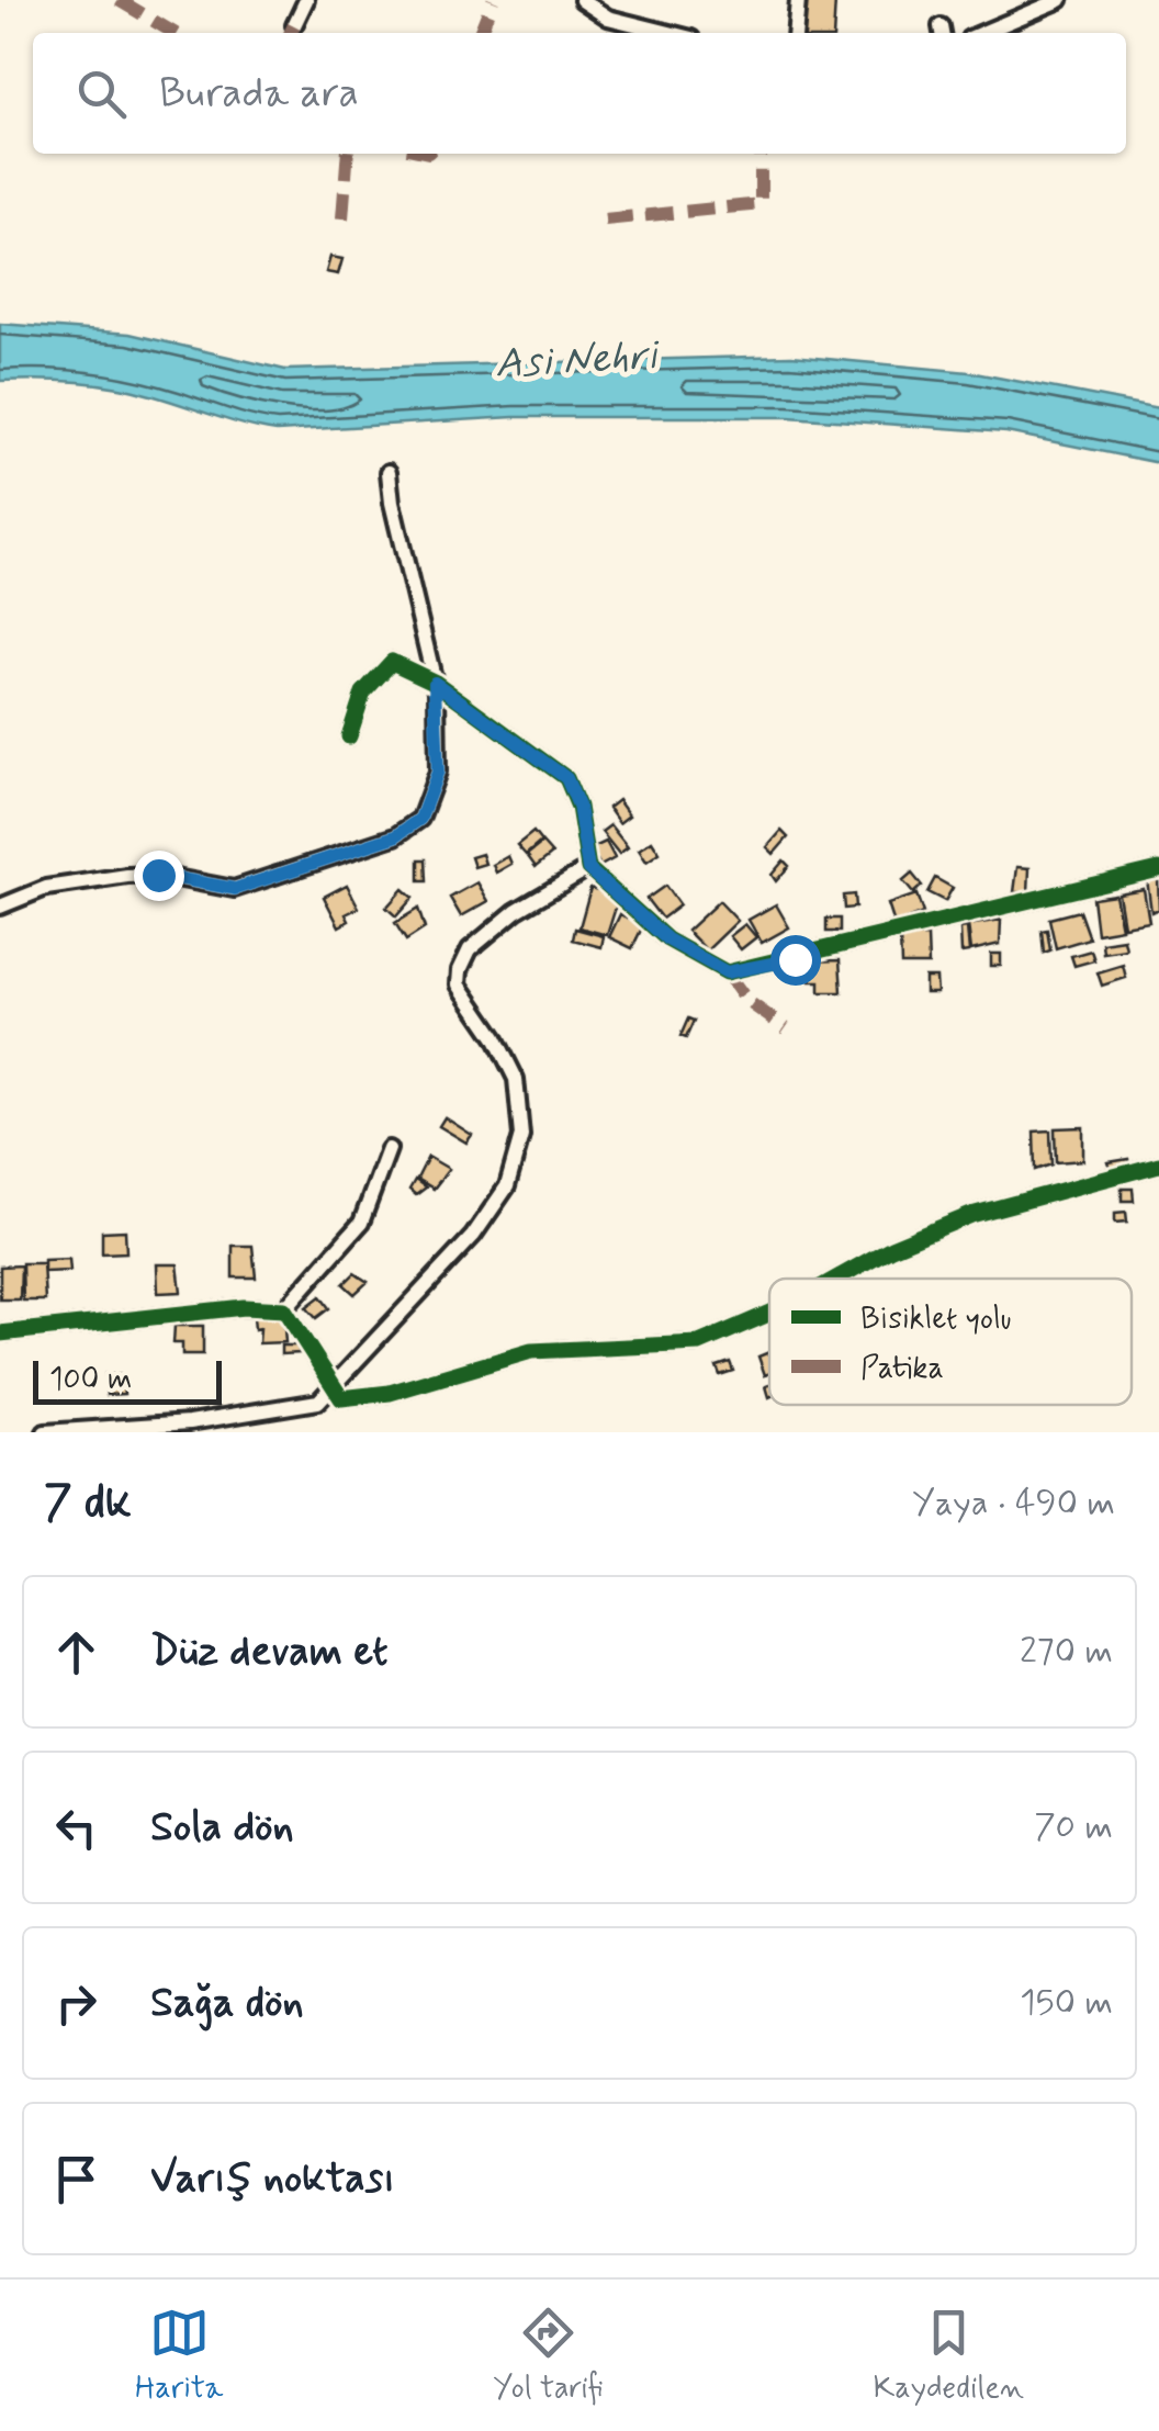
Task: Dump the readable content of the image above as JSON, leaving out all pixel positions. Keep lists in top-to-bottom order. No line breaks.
{"water":["Asi Nehri"],"legend":["Bisiklet yolu","Patika"],"scale_bar":"100 m","page":{"search":"Burada ara","scale":"100 m","heading":["7 dk","Yaya · 490 m"],"list":[["Düz devam et","270 m"],["Sola dön","70 m"],["Sağa dön","150 m"],"Varış noktası"],"nav":["Harita","Yol tarifi","Kaydedilen"]}}
